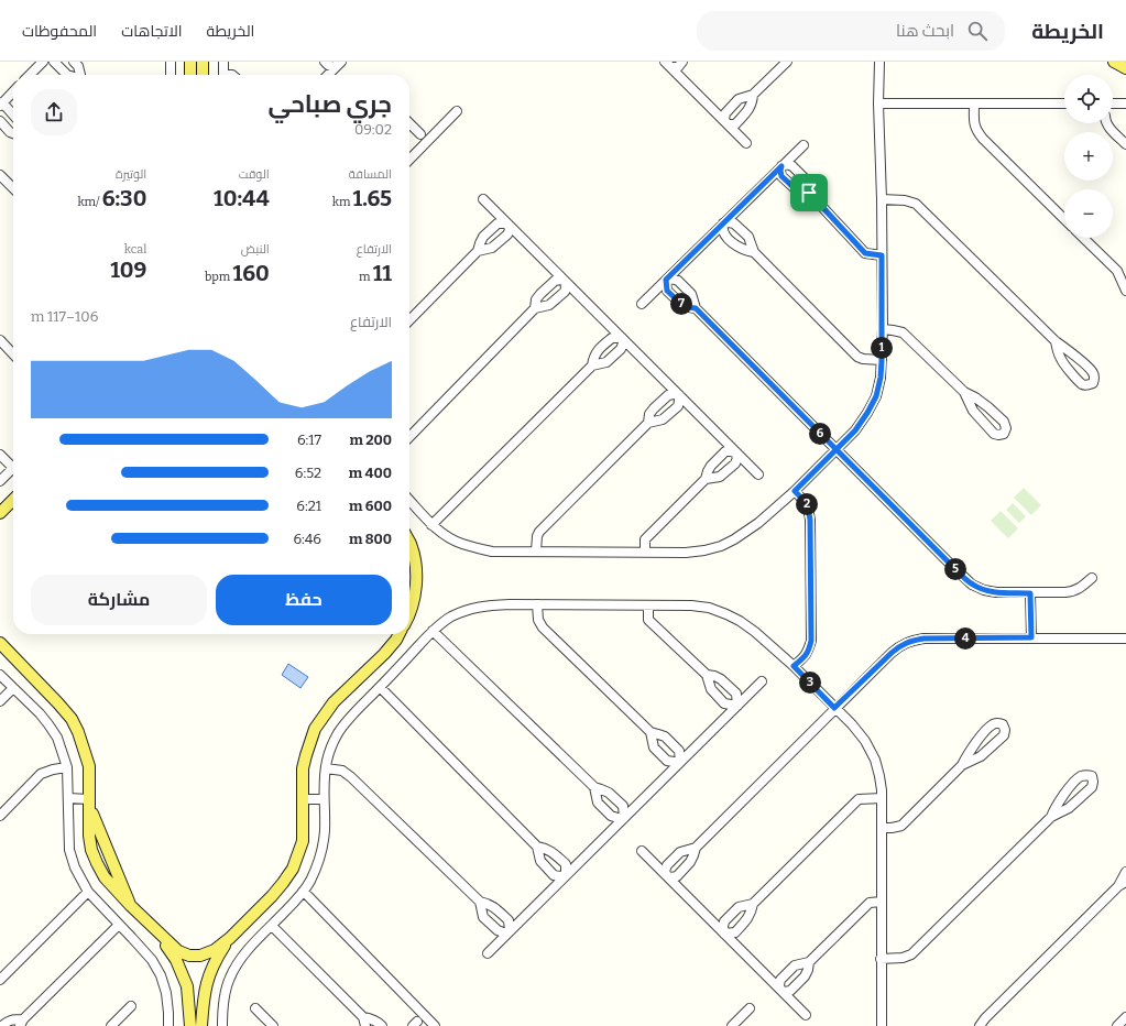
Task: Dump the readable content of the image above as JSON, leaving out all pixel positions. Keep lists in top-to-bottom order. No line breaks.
{"page":{"header":"الخريطة","search":"ابحث هنا","nav":["الخريطة","الاتجاهات","المحفوظات"],"map_buttons":["+","−"],"heading":["جري صباحي","09:02"],"stats":[["المسافة","1.65 km"],["الوقت","10:44"],["الوتيرة","6:30 /km"],["الارتفاع","11 m"],["النبض","160 bpm"],["kcal","109"]],"pins":["7","1","6","2","5","4","3"],"chart":["الارتفاع","106–117 m"],"list":[{"name":"200 m","note":"6:17"},{"name":"400 m","note":"6:52"},{"name":"600 m","note":"6:21"},{"name":"800 m","note":"6:46"}],"buttons":["حفظ","مشاركة"]}}
